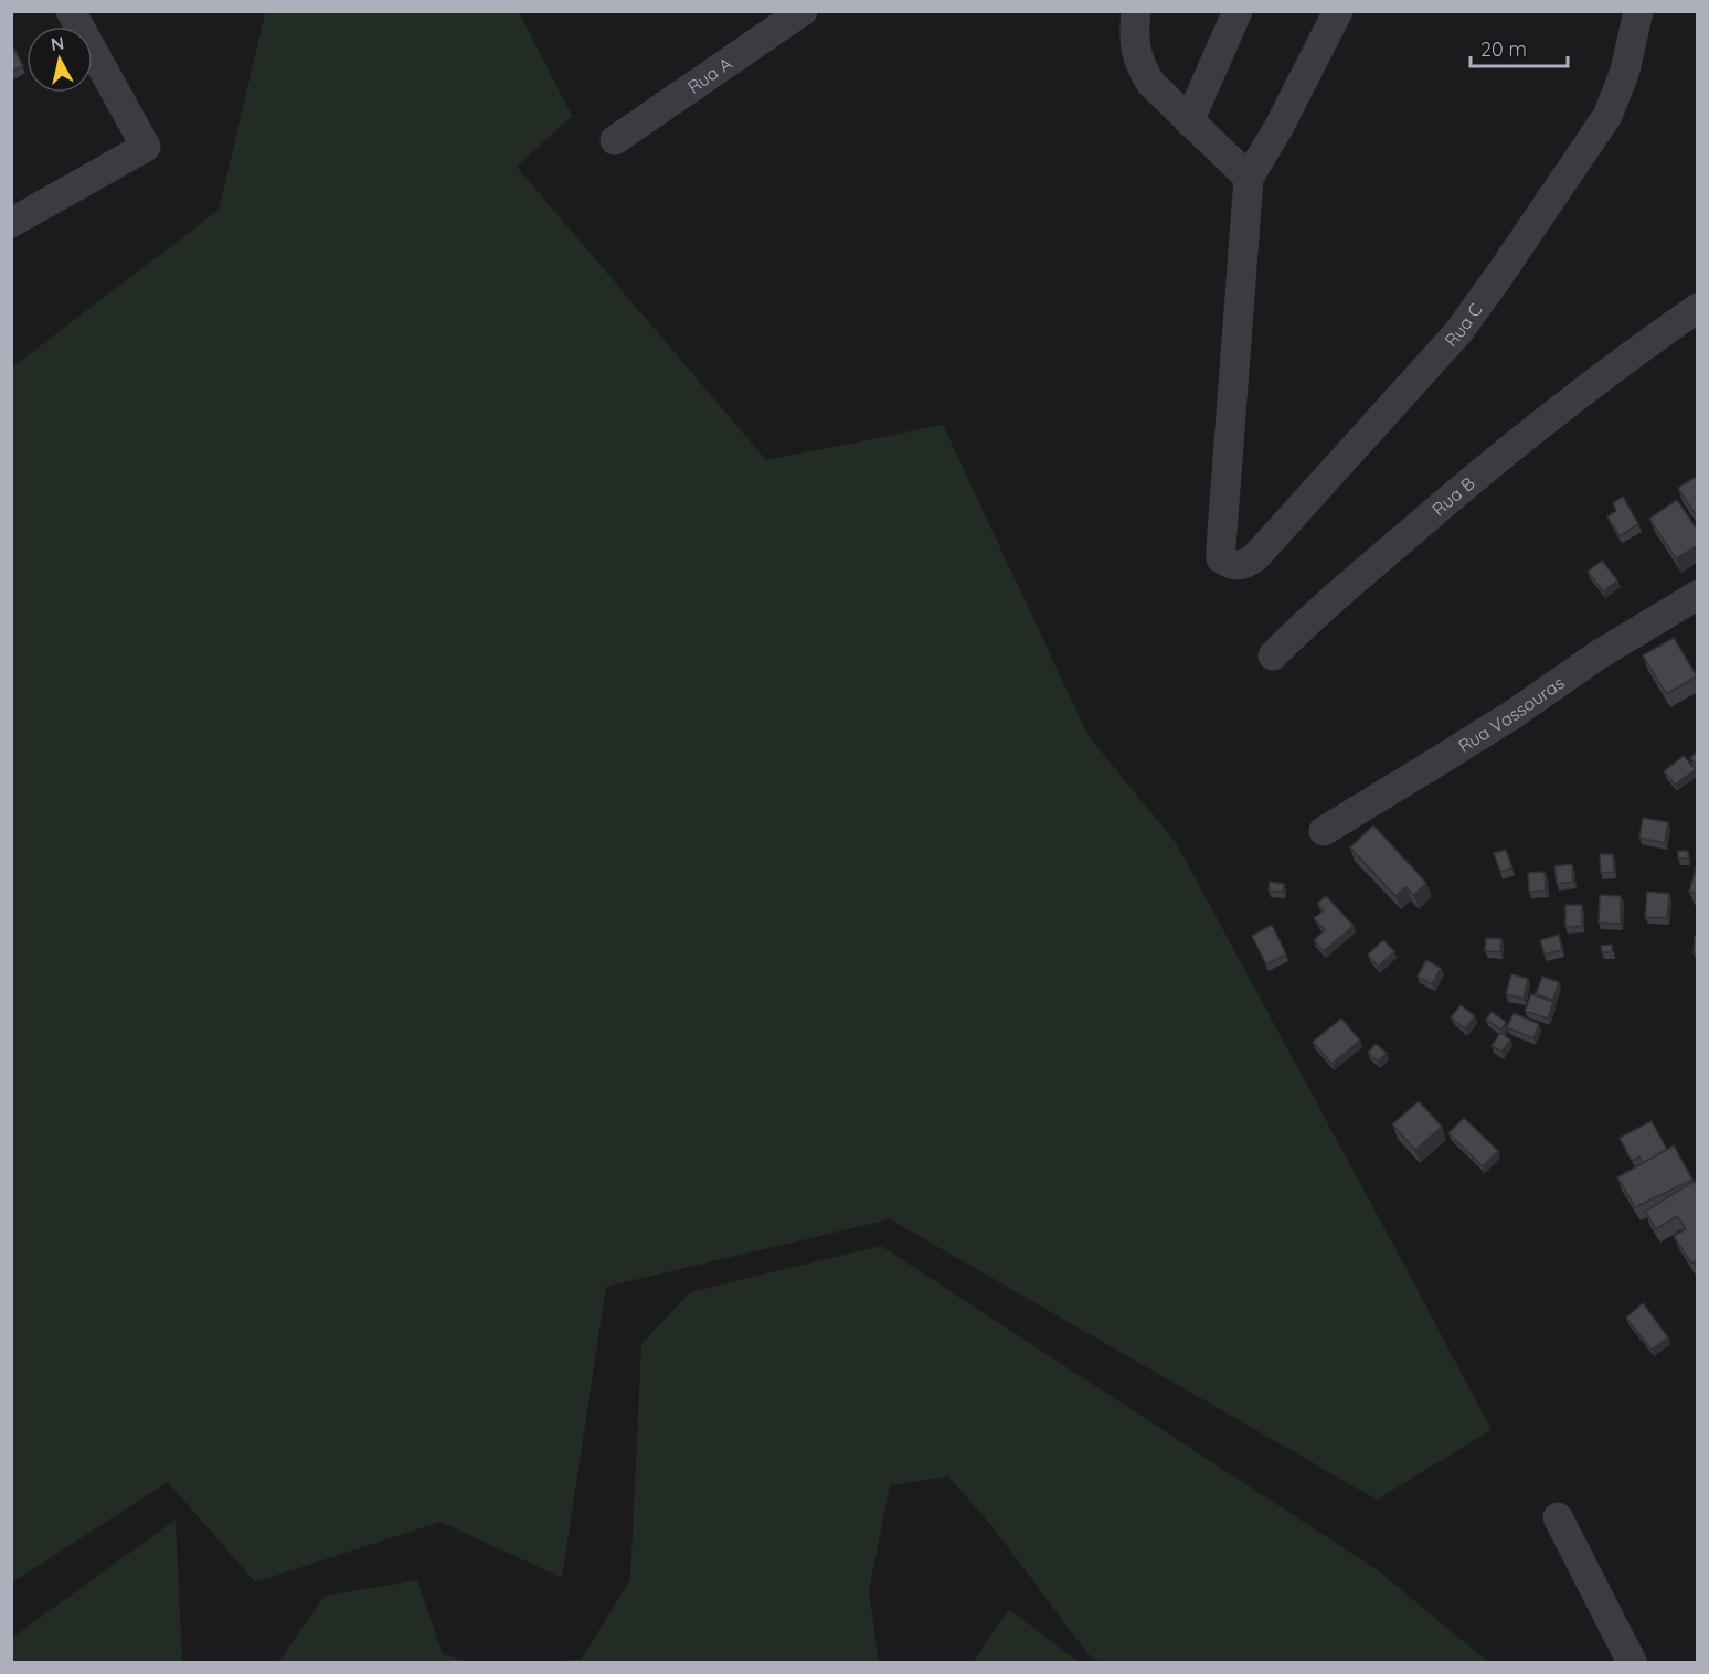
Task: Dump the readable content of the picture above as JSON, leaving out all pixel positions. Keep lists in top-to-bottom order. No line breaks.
{"streets":{"street":["Rua A","Rua C","Rua B","Rua Vassouras"]},"scale_bar":"20 m","north":"top"}
